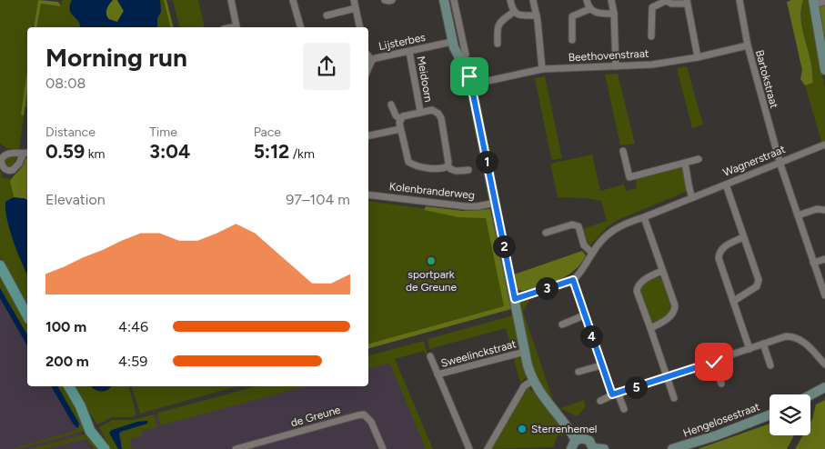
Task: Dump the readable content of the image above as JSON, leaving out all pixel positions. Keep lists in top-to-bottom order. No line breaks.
{"streets":{"street":["Lijsterbes","Beethovenstraat","Meidoorn","Bartokstraat","Wagnerstraat","Kolenbranderweg","Sweelinckstraat","de Greune","Hengelosestraat"]},"crossings":[["Lijsterbes","Meidoorn"],["Beethovenstraat","Bartokstraat"],["Bartokstraat","Wagnerstraat"]],"places":["sportpark de Greune","Sterrenhemel"],"page":{"heading":["Morning run","08:08"],"stats":[["Distance","0.59 km"],["Time","3:04"],["Pace","5:12 /km"]],"pins":["1","2","3","4","5"],"chart":["Elevation","97–104 m"],"list":[{"name":"100 m","note":"4:46"},{"name":"200 m","note":"4:59"}]}}
